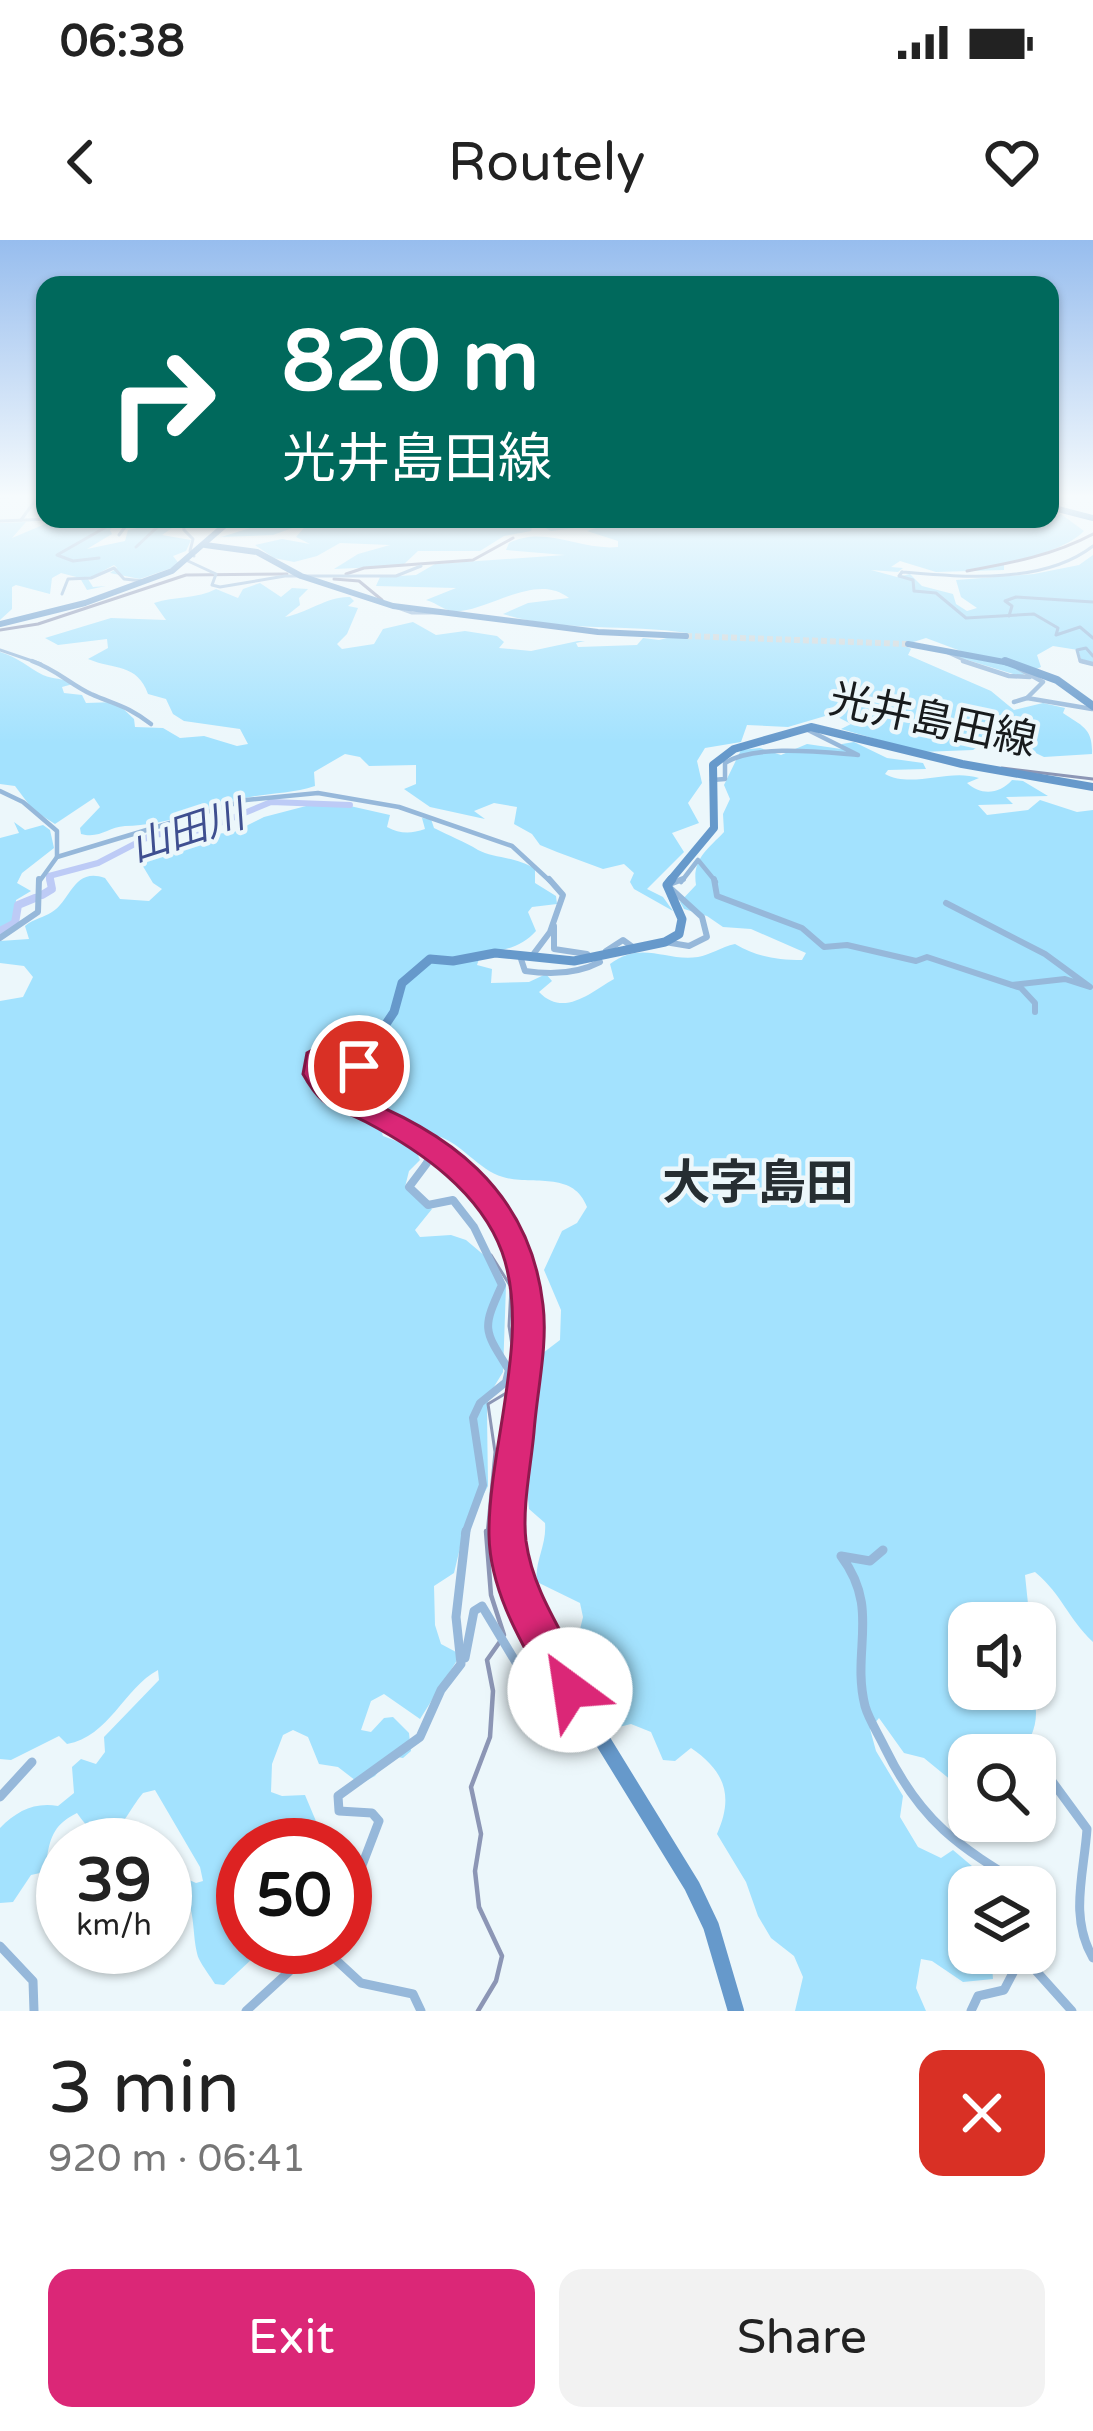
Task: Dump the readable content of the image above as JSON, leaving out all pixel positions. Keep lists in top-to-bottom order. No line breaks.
{"streets":{"main road":["光井島田線"]},"districts":["大字島田"],"water":["山田川"],"page":{"status":"06:38","header":"Routely","turn":["820 m","光井島田線"],"speed":"39 km/h","limit":"50","heading":["3 min","920 m · 06:41"],"buttons":["Exit","Share"]}}
